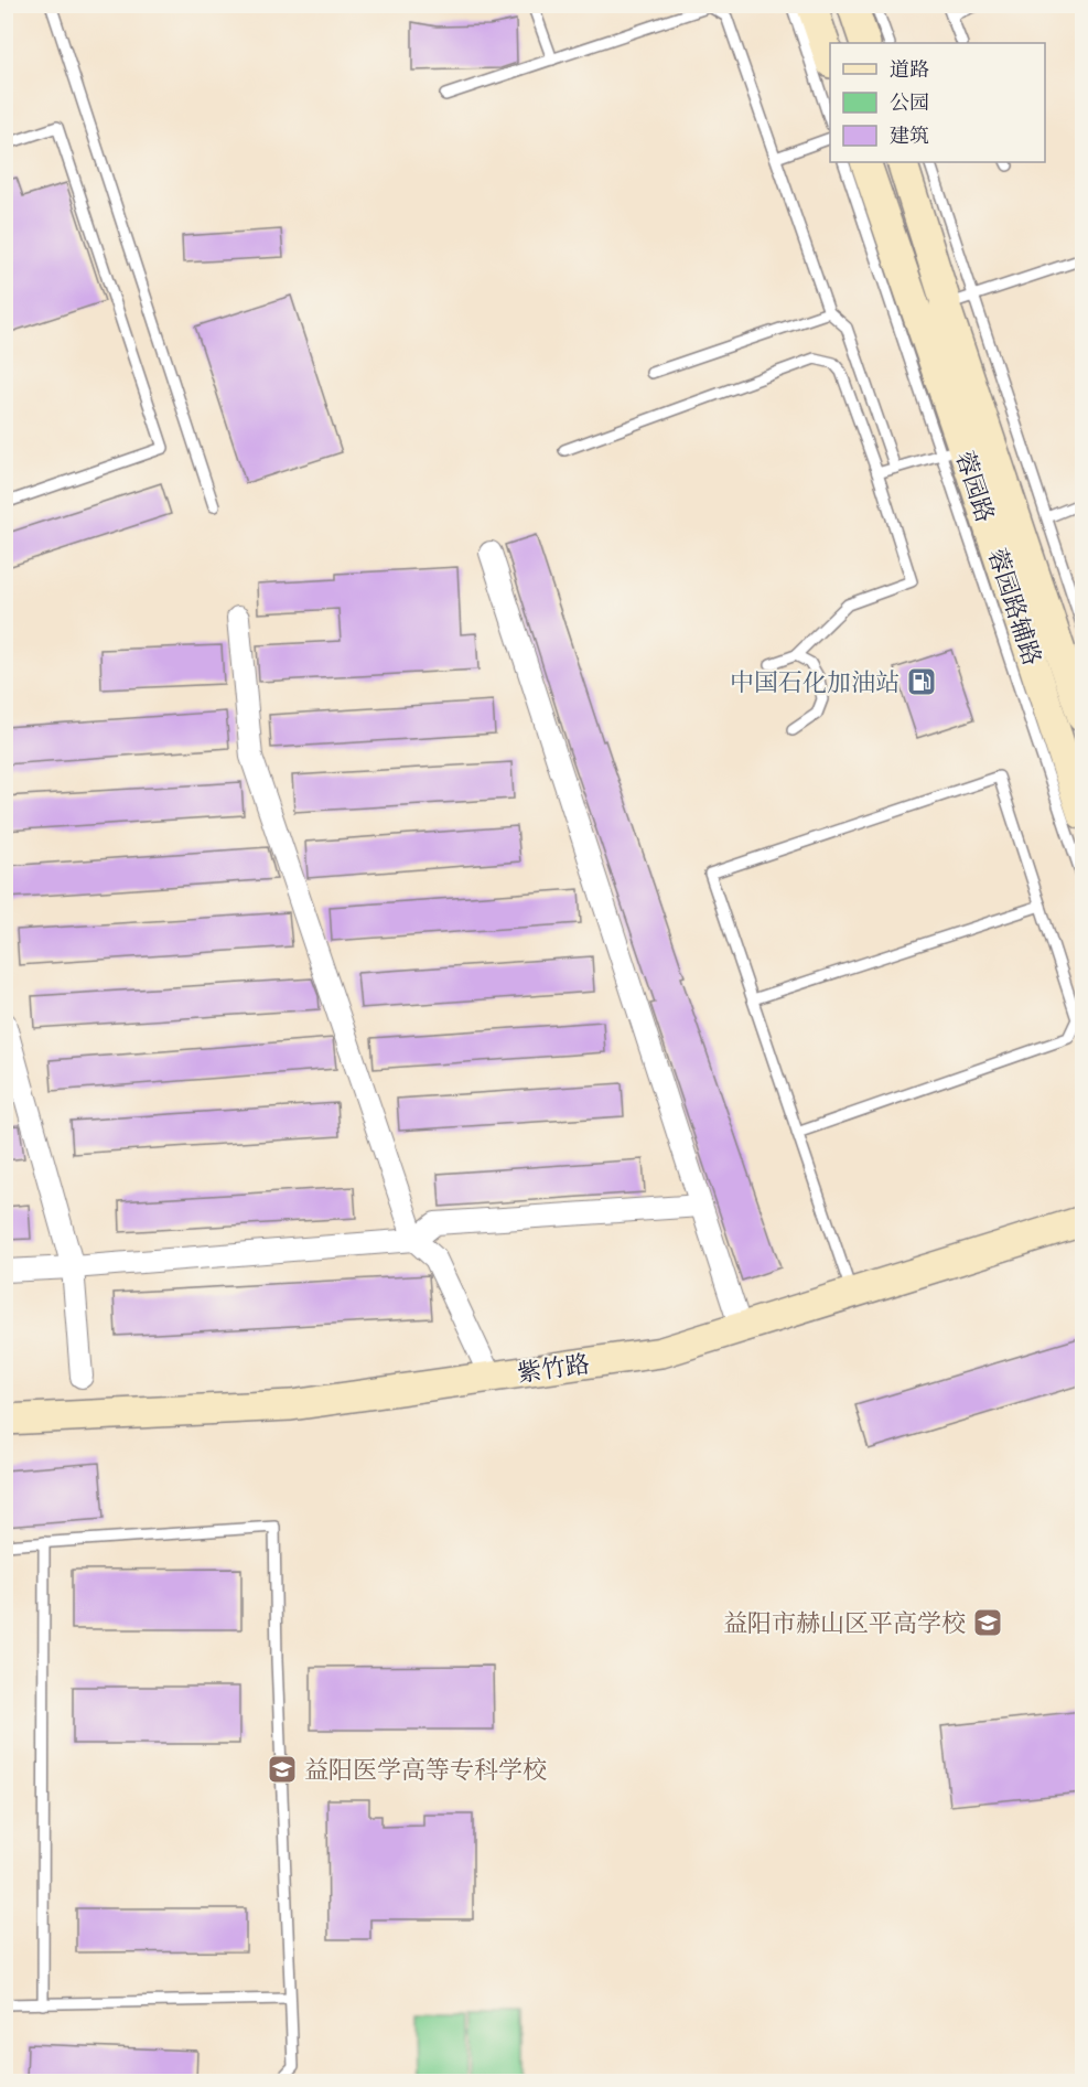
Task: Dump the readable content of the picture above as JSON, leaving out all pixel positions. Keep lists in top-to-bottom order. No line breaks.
{"streets":{"street":["蓉园路","紫竹路"],"lane":["蓉园路辅路"]},"crossings":[["蓉园路","蓉园路辅路"]],"places":{"fuel station":["中国石化加油站"],"school or university":["益阳市赫山区平高学校","益阳医学高等专科学校"]},"legend":["道路","公园","建筑"]}
